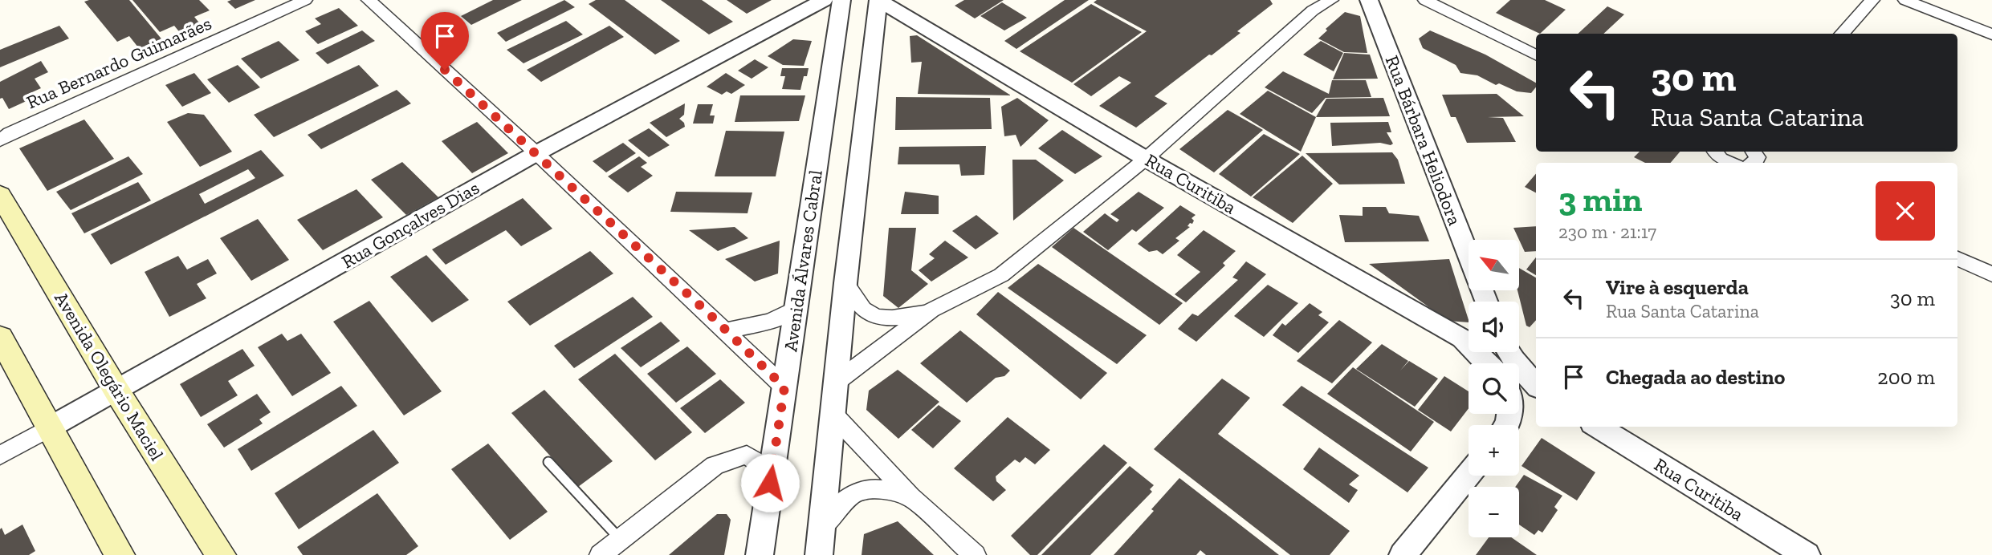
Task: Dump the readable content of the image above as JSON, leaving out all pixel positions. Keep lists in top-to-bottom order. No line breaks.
{"streets":{"main road":["Avenida Olegário Maciel"],"street":["Rua Bernardo Guimarães","Rua Bárbara Heliodora","Rua Curitiba","Rua Gonçalves Dias","Avenida Álvares Cabral"]},"crossings":[["Rua Gonçalves Dias","Avenida Olegário Maciel"]],"north":"top left","page":{"turn":["30 m","Rua Santa Catarina"],"heading":["3 min","230 m · 21:17"],"map_buttons":["+","−"],"list":[{"name":"Vire à esquerda","note":"Rua Santa Catarina","value":"30 m"},{"name":"Chegada ao destino","value":"200 m"}]}}
